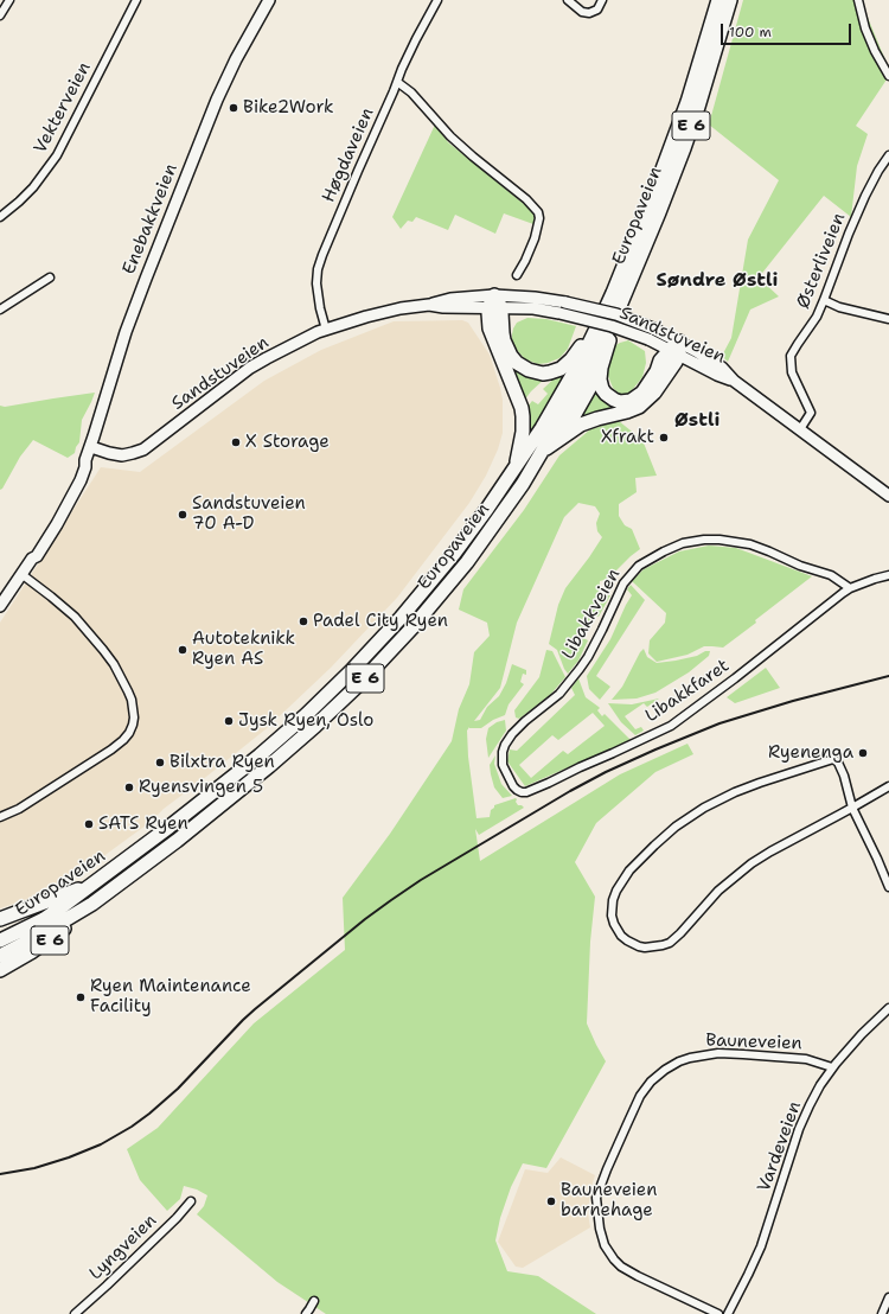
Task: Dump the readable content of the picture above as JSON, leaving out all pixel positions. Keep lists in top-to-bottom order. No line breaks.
{"streets":{"highway":["E 6","Europaveien"],"main road":["Enebakkveien","Sandstuveien"],"street":["Vekterveien","Høgdaveien","Østerliveien","Libakkveien","Libakkfaret","Bauneveien","Vardeveien","Lyngveien"]},"crossings":[["E 6","Europaveien"],["E 6","Sandstuveien"],["Høgdaveien","Sandstuveien"],["Enebakkveien","Sandstuveien"],["Østerliveien","Sandstuveien"],["Libakkveien","Libakkfaret"],["Bauneveien","Vardeveien"]],"districts":["Søndre Østli","Østli"],"places":["Bike2Work","Xfrakt","X Storage","Sandstuveien 70 A-D","Padel City Ryen","Autoteknikk Ryen AS","Jysk Ryen, Oslo","Ryenenga","Bilxtra Ryen","Ryensvingen 5","SATS Ryen","Ryen Maintenance Facility","Bauneveien barnehage"],"scale_bar":"100 m"}
